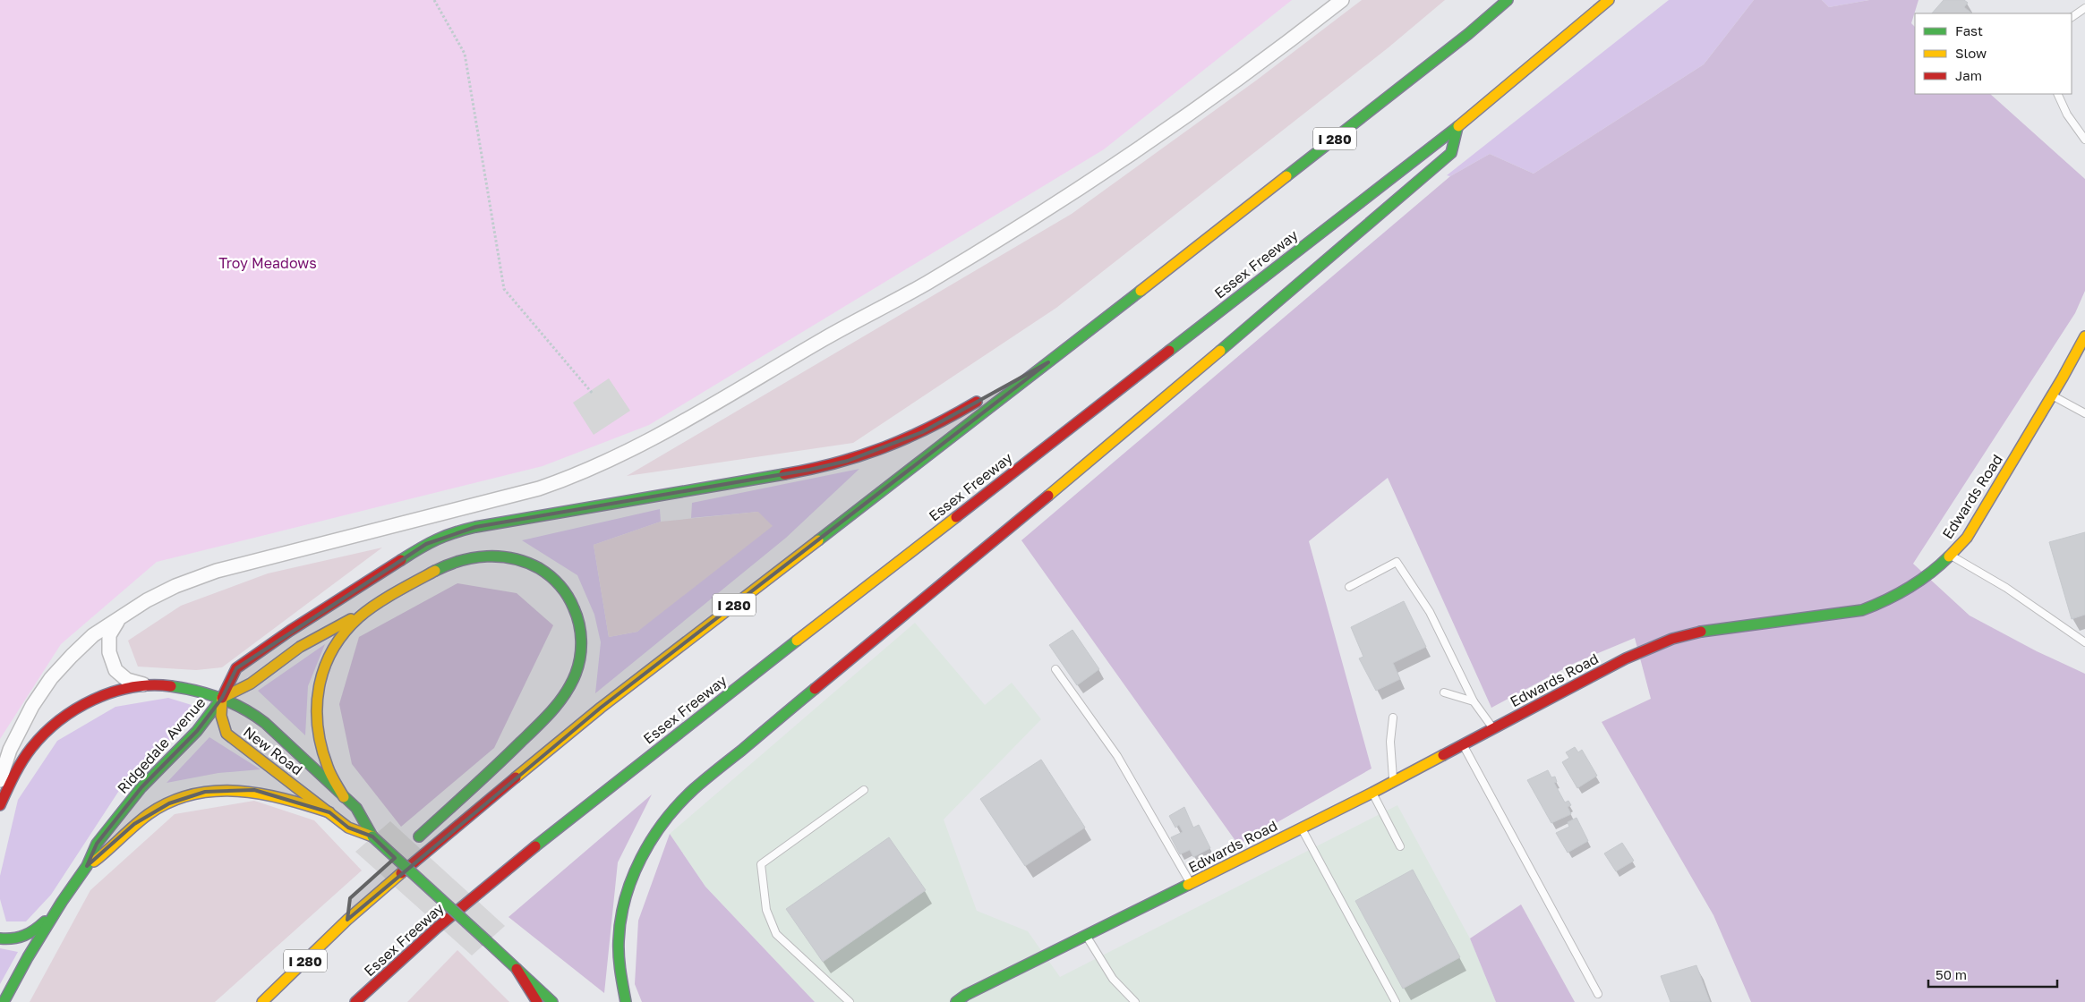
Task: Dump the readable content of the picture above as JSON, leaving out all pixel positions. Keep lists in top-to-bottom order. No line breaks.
{"streets":{"main road":["I 280","Essex Freeway","Edwards Road","Ridgedale Avenue","New Road"]},"crossings":[["Ridgedale Avenue","New Road"]],"parks":["Troy Meadows"],"legend":["Fast","Slow","Jam"],"scale_bar":"50 m"}
